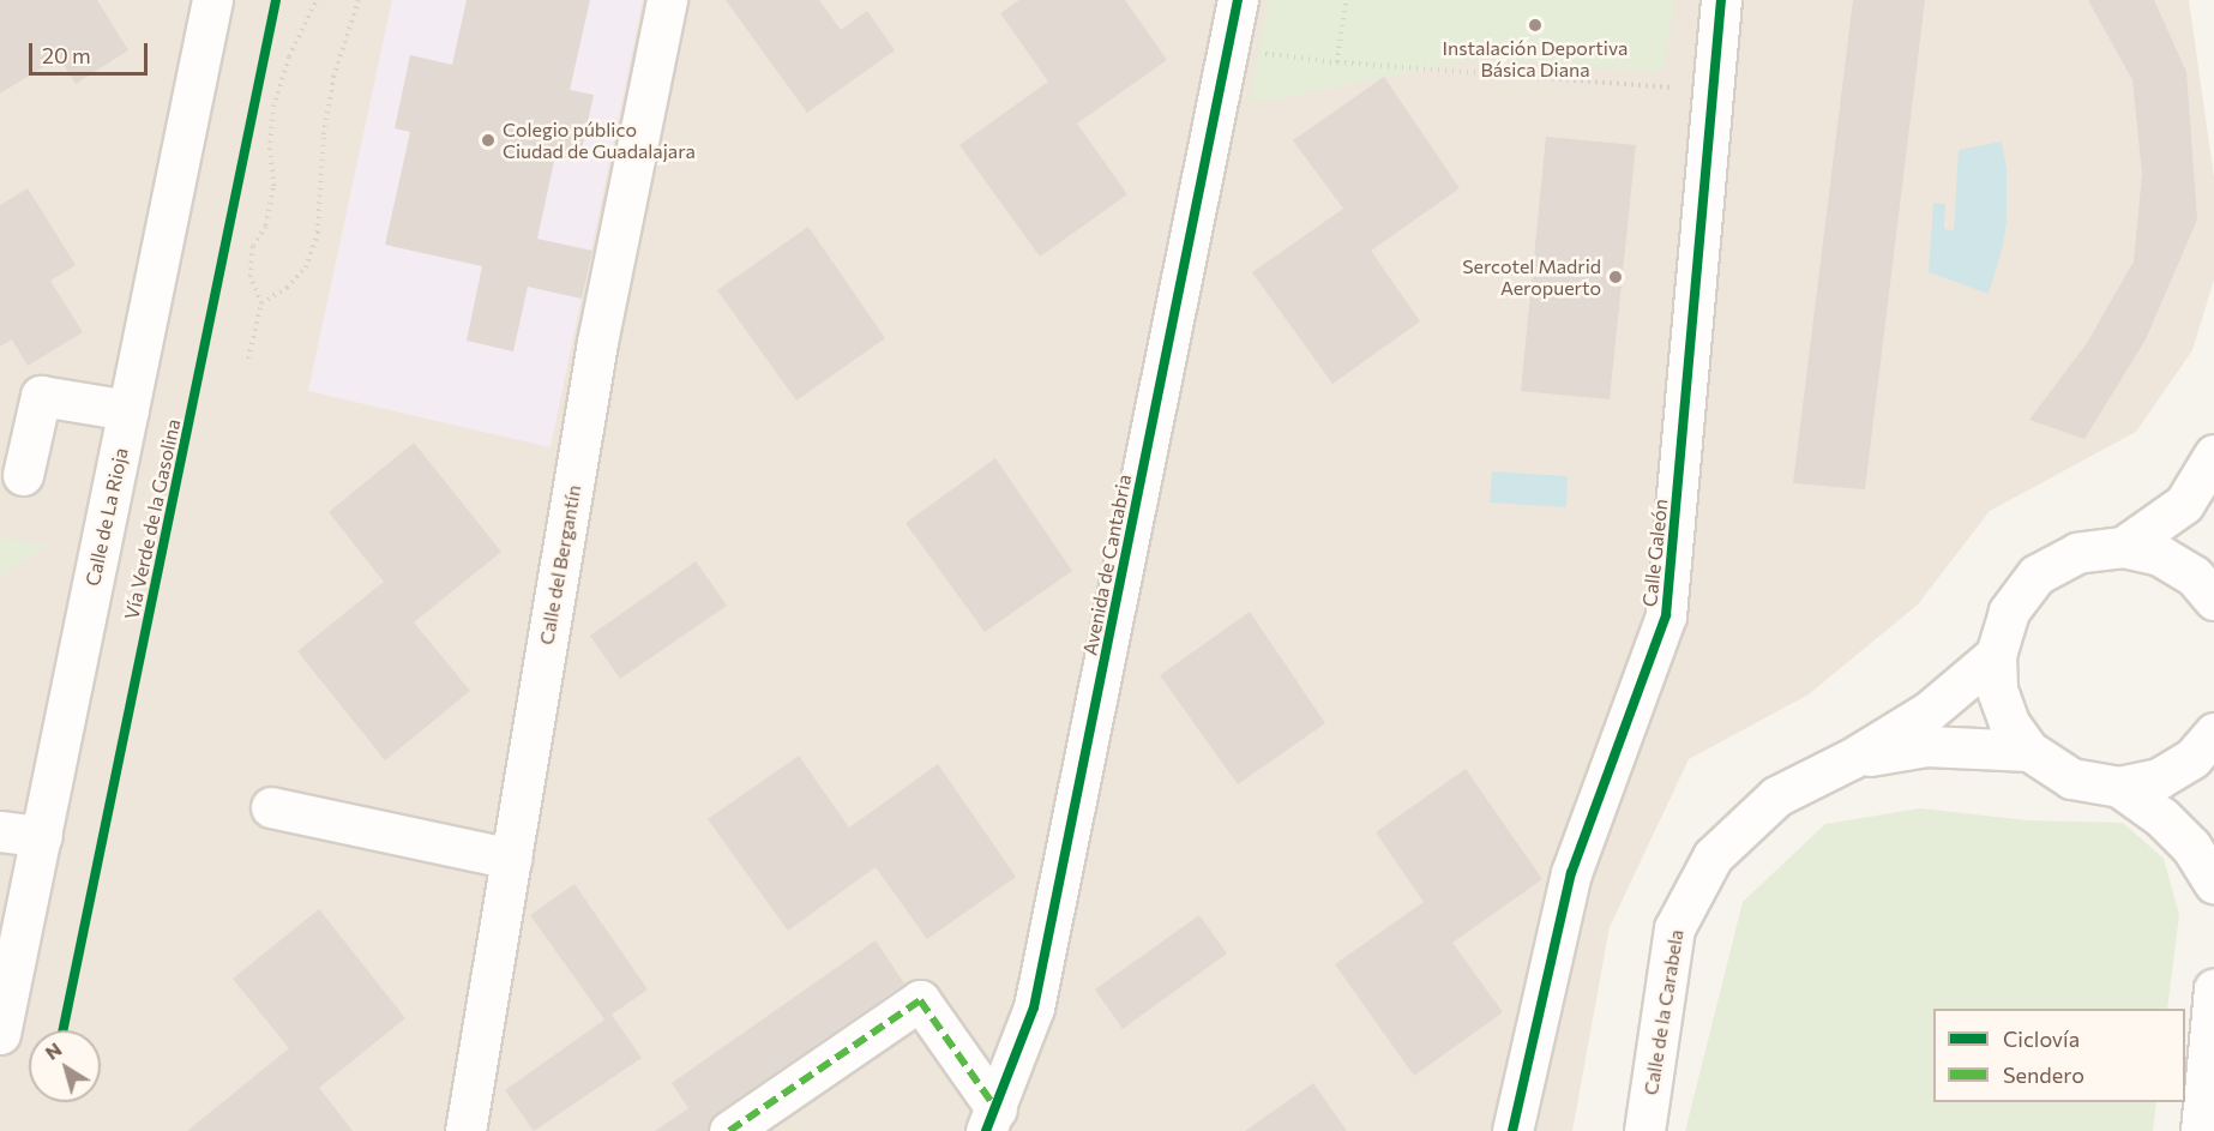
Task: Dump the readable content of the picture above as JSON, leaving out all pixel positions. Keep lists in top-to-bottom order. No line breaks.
{"streets":{"street":["Calle de La Rioja","Calle Galeón","Calle del Bergantín","Avenida de Cantabria","Calle de la Carabela"],"cycle path":["Vía Verde de la Gasolina"]},"places":["Instalación Deportiva Básica Diana","Colegio público Ciudad de Guadalajara","Sercotel Madrid Aeropuerto"],"legend":["Ciclovía","Sendero"],"scale_bar":"20 m","north":"top left"}
